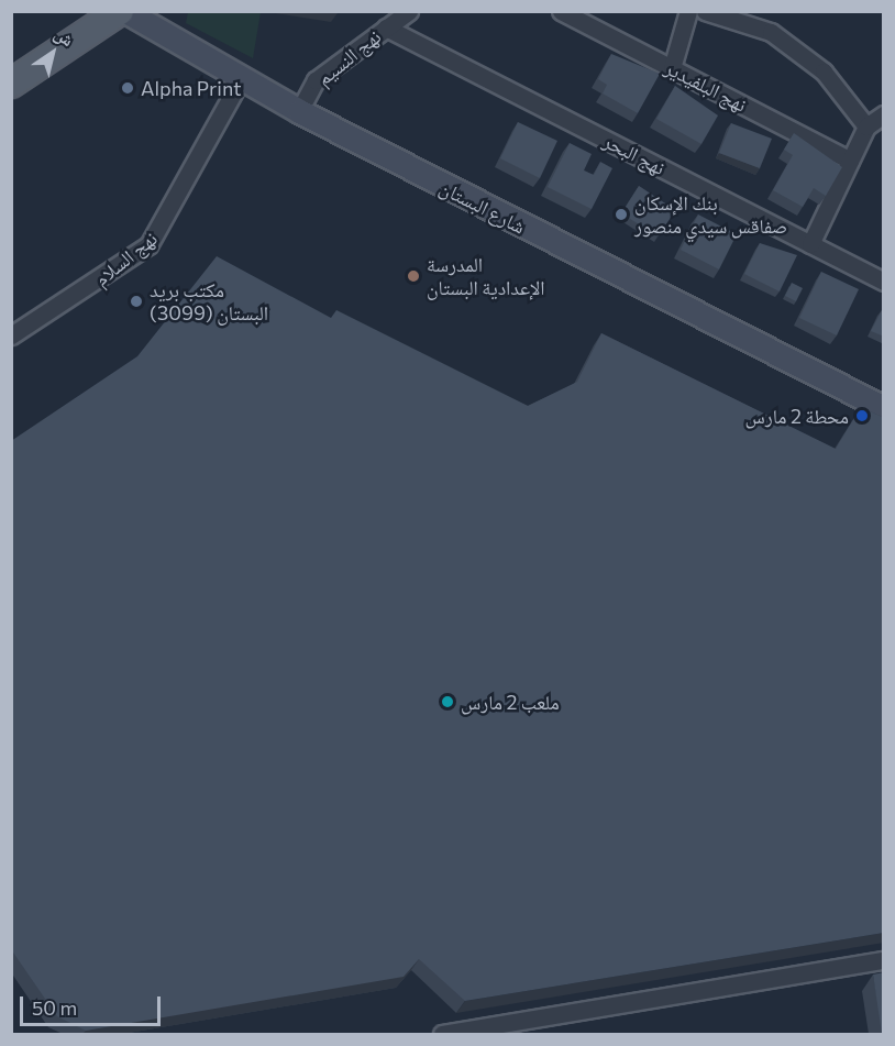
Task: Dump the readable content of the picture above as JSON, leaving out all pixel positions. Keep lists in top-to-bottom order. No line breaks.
{"streets":{"main road":["شارع البستان"],"street":["نهج النسيم","نهج البلفيدير","نهج البحر","نهج السلام"]},"crossings":[["نهج النسيم","نهج البحر"],["نهج النسيم","شارع البستان"],["شارع البستان","نهج السلام"]],"places":["Alpha Print","بنك الإسكان صفاقس سيدي منصور","المدرسة الإعدادية البستان","مكتب بريد البستان (3099)","محطة 2 مارس","ملعب 2 مارس"],"scale_bar":"50 m","north":"top right"}
